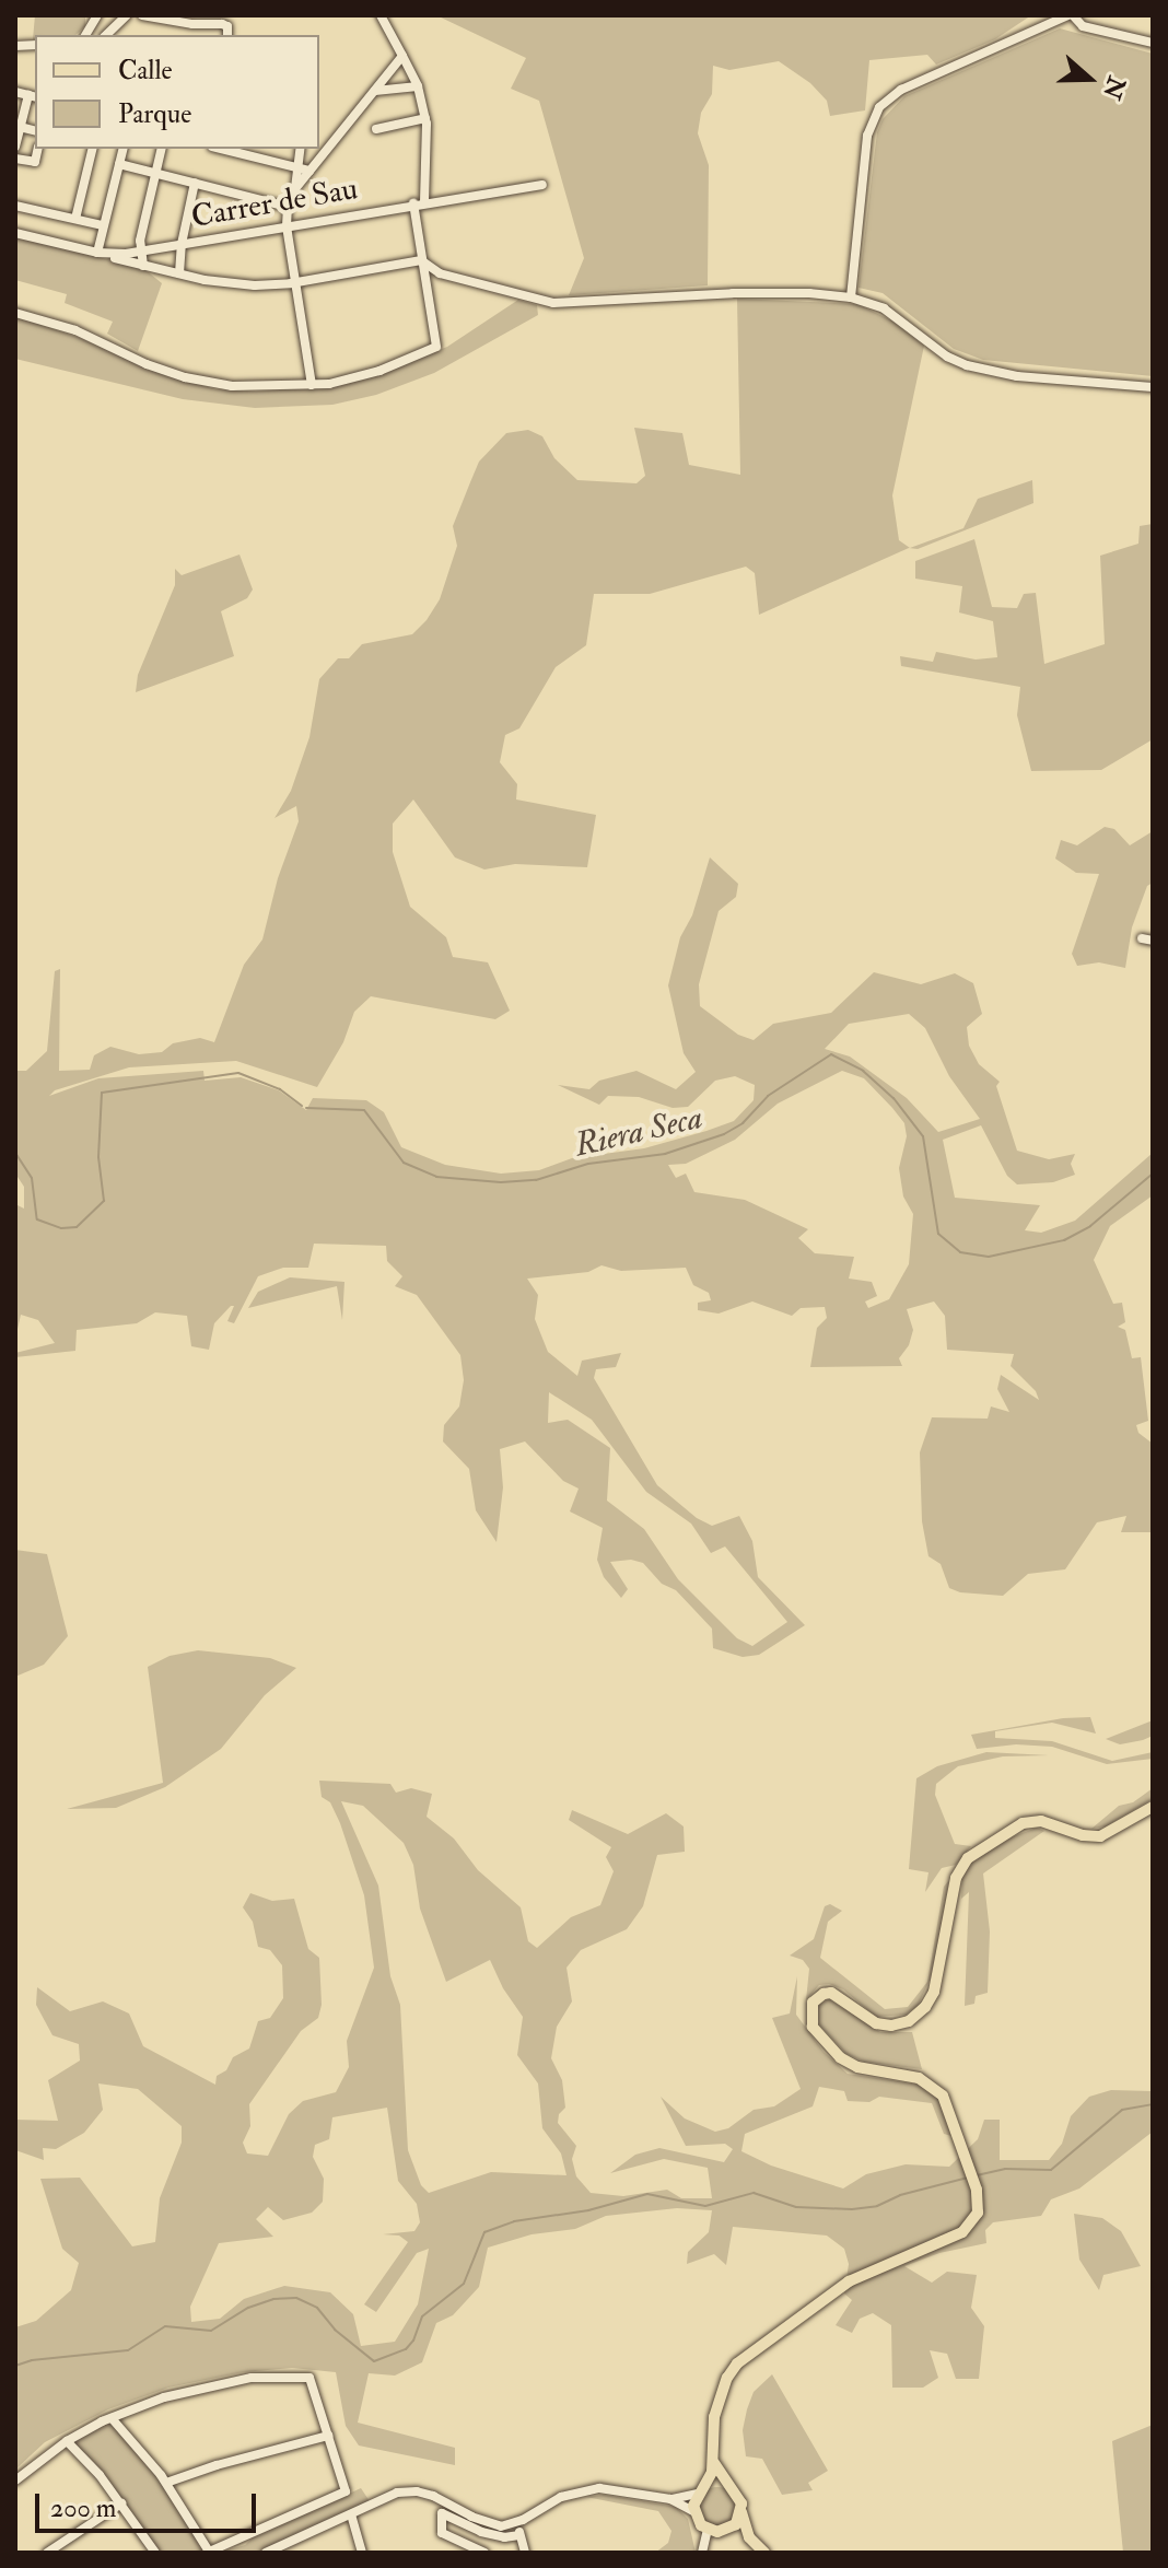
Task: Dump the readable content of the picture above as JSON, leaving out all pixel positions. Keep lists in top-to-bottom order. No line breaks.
{"streets":{"street":["Carrer de Sau"]},"water":["Riera Seca"],"legend":["Calle","Parque"],"scale_bar":"200 m","north":"right"}
